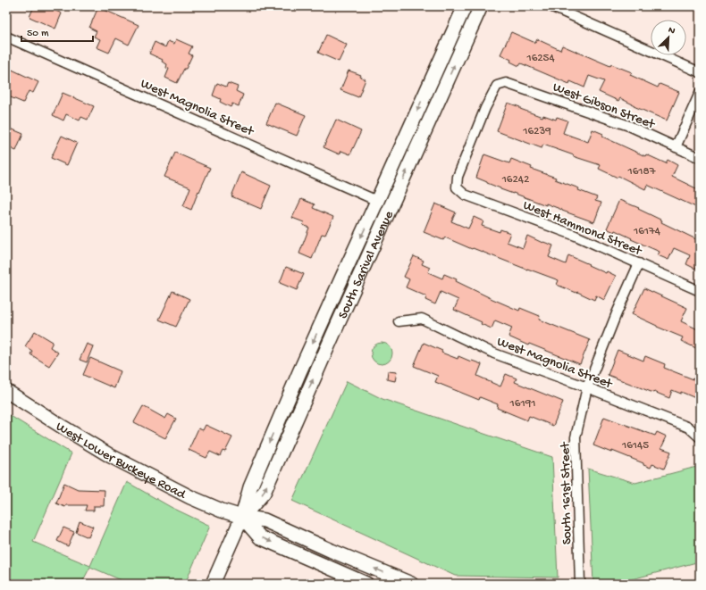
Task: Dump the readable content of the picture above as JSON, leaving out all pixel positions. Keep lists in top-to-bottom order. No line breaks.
{"streets":{"main road":["South Sarival Avenue","West Lower Buckeye Road"],"street":["West Gibson Street","West Magnolia Street","West Hammond Street","South 161st Street"]},"crossings":[["West Gibson Street","West Hammond Street"],["West Magnolia Street","South Sarival Avenue"],["West Magnolia Street","South 161st Street"],["West Hammond Street","South 161st Street"],["South Sarival Avenue","West Lower Buckeye Road"]],"house_numbers":["16254","16239","16187","16242","16174","16191","16145"],"scale_bar":"50 m","north":"top right"}
